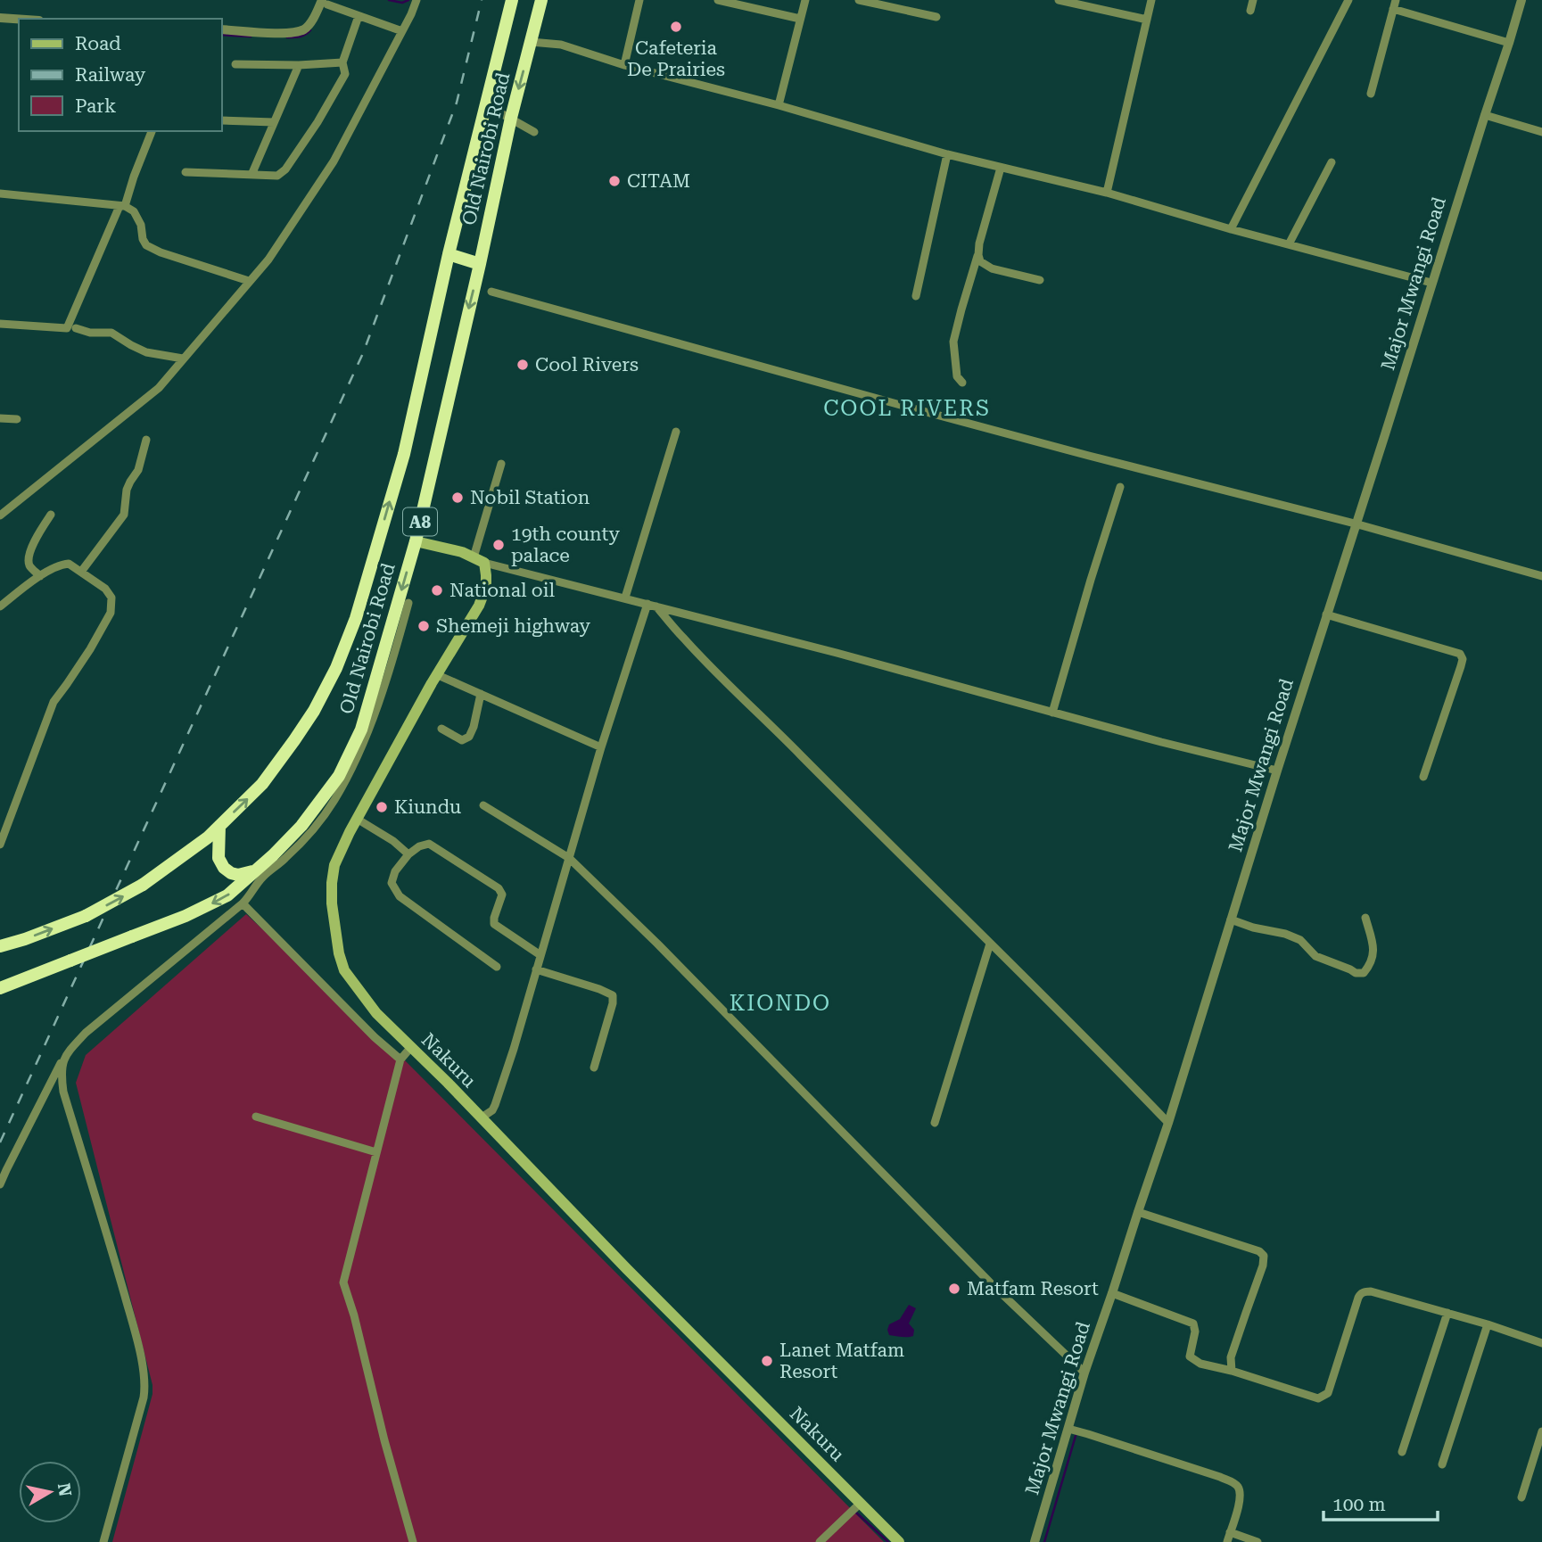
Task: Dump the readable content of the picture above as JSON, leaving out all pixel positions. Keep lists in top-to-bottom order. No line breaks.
{"streets":{"highway":["Old Nairobi Road","A8"],"main road":["Nakuru"],"street":["Major Mwangi Road"]},"districts":["COOL RIVERS","KIONDO"],"places":["Cafeteria De Prairies","CITAM","Cool Rivers","Nobil Station","19th county palace","National oil","Shemeji highway","Kiundu","Matfam Resort","Lanet Matfam Resort"],"legend":["Road","Railway","Park"],"scale_bar":"100 m","north":"right"}
